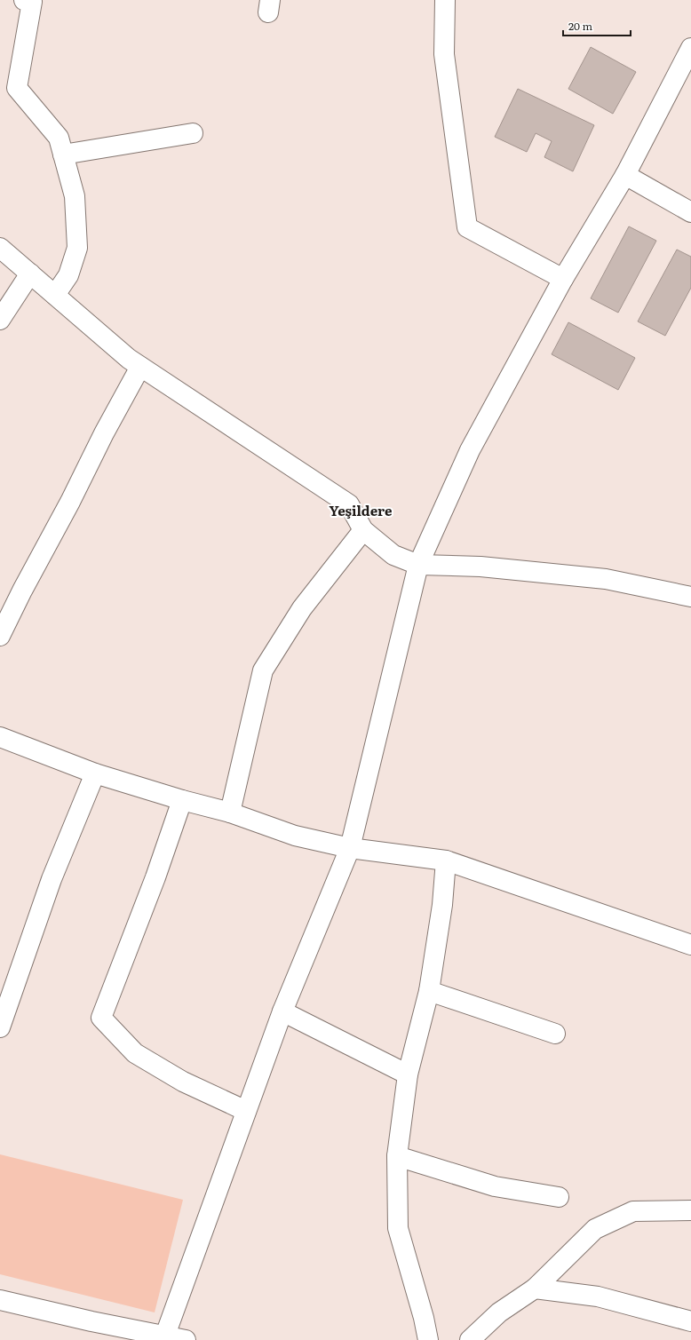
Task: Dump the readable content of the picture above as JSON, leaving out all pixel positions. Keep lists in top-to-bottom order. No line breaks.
{"districts":["Yeşildere"],"scale_bar":"20 m"}
